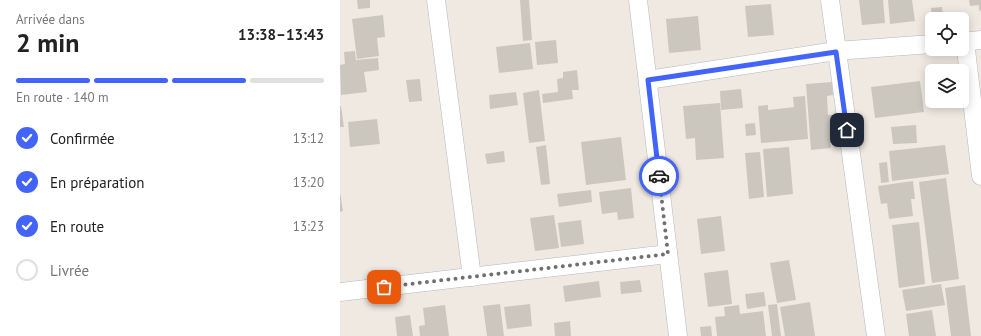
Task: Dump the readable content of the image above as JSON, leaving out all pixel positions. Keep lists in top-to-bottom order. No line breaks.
{"page":{"heading":["2 min","Arrivée dans","13:38–13:43"],"bar":"En route · 140 m","list":[["Confirmée","13:12"],["En préparation","13:20"],["En route","13:23"],"Livrée"]}}
